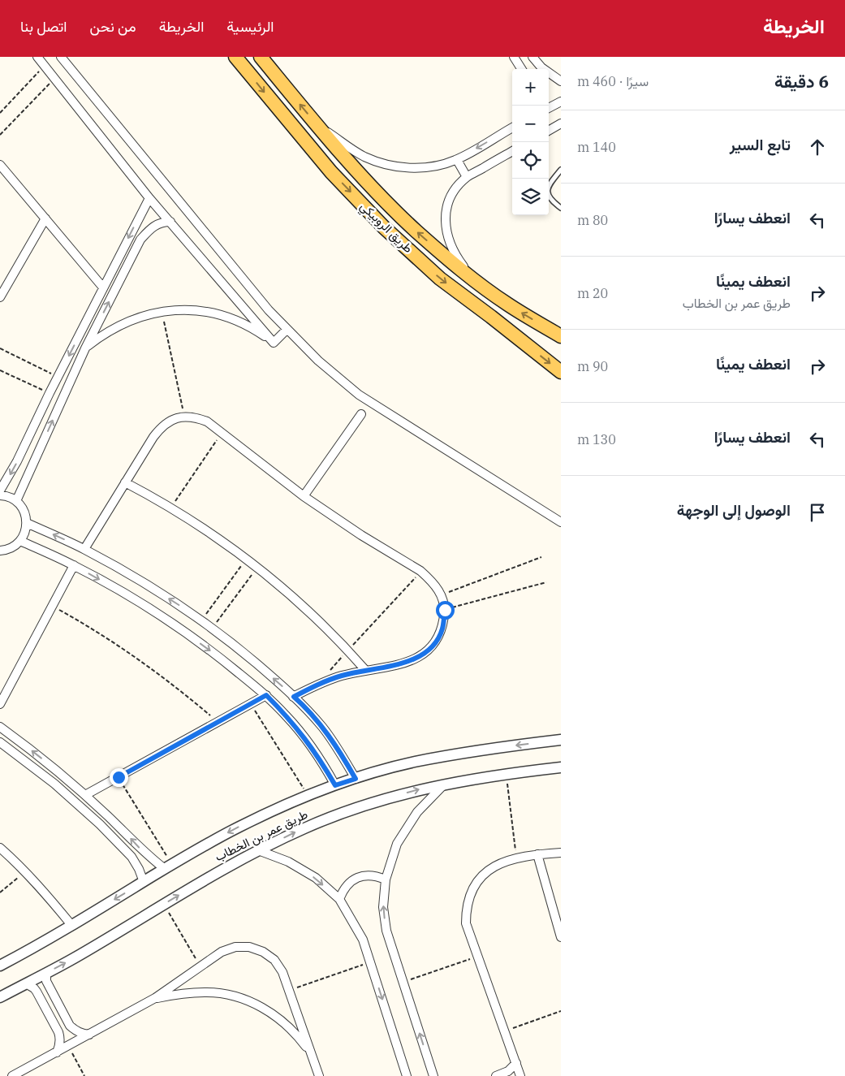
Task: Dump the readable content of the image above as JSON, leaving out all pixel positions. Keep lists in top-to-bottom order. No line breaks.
{"streets":{"main road":["طريق الروبيكي"],"street":["طريق عمر بن الخطاب"]},"page":{"header":"الخريطة","nav":["الرئيسية","الخريطة","من نحن","اتصل بنا"],"heading":["6 دقيقة","سيرًا · 460 m"],"map_buttons":["+","−"],"list":[["تابع السير","140 m"],["انعطف يسارًا","80 m"],["انعطف يمينًا","طريق عمر بن الخطاب","20 m"],["انعطف يمينًا","90 m"],["انعطف يسارًا","130 m"],"الوصول إلى الوجهة"]}}
